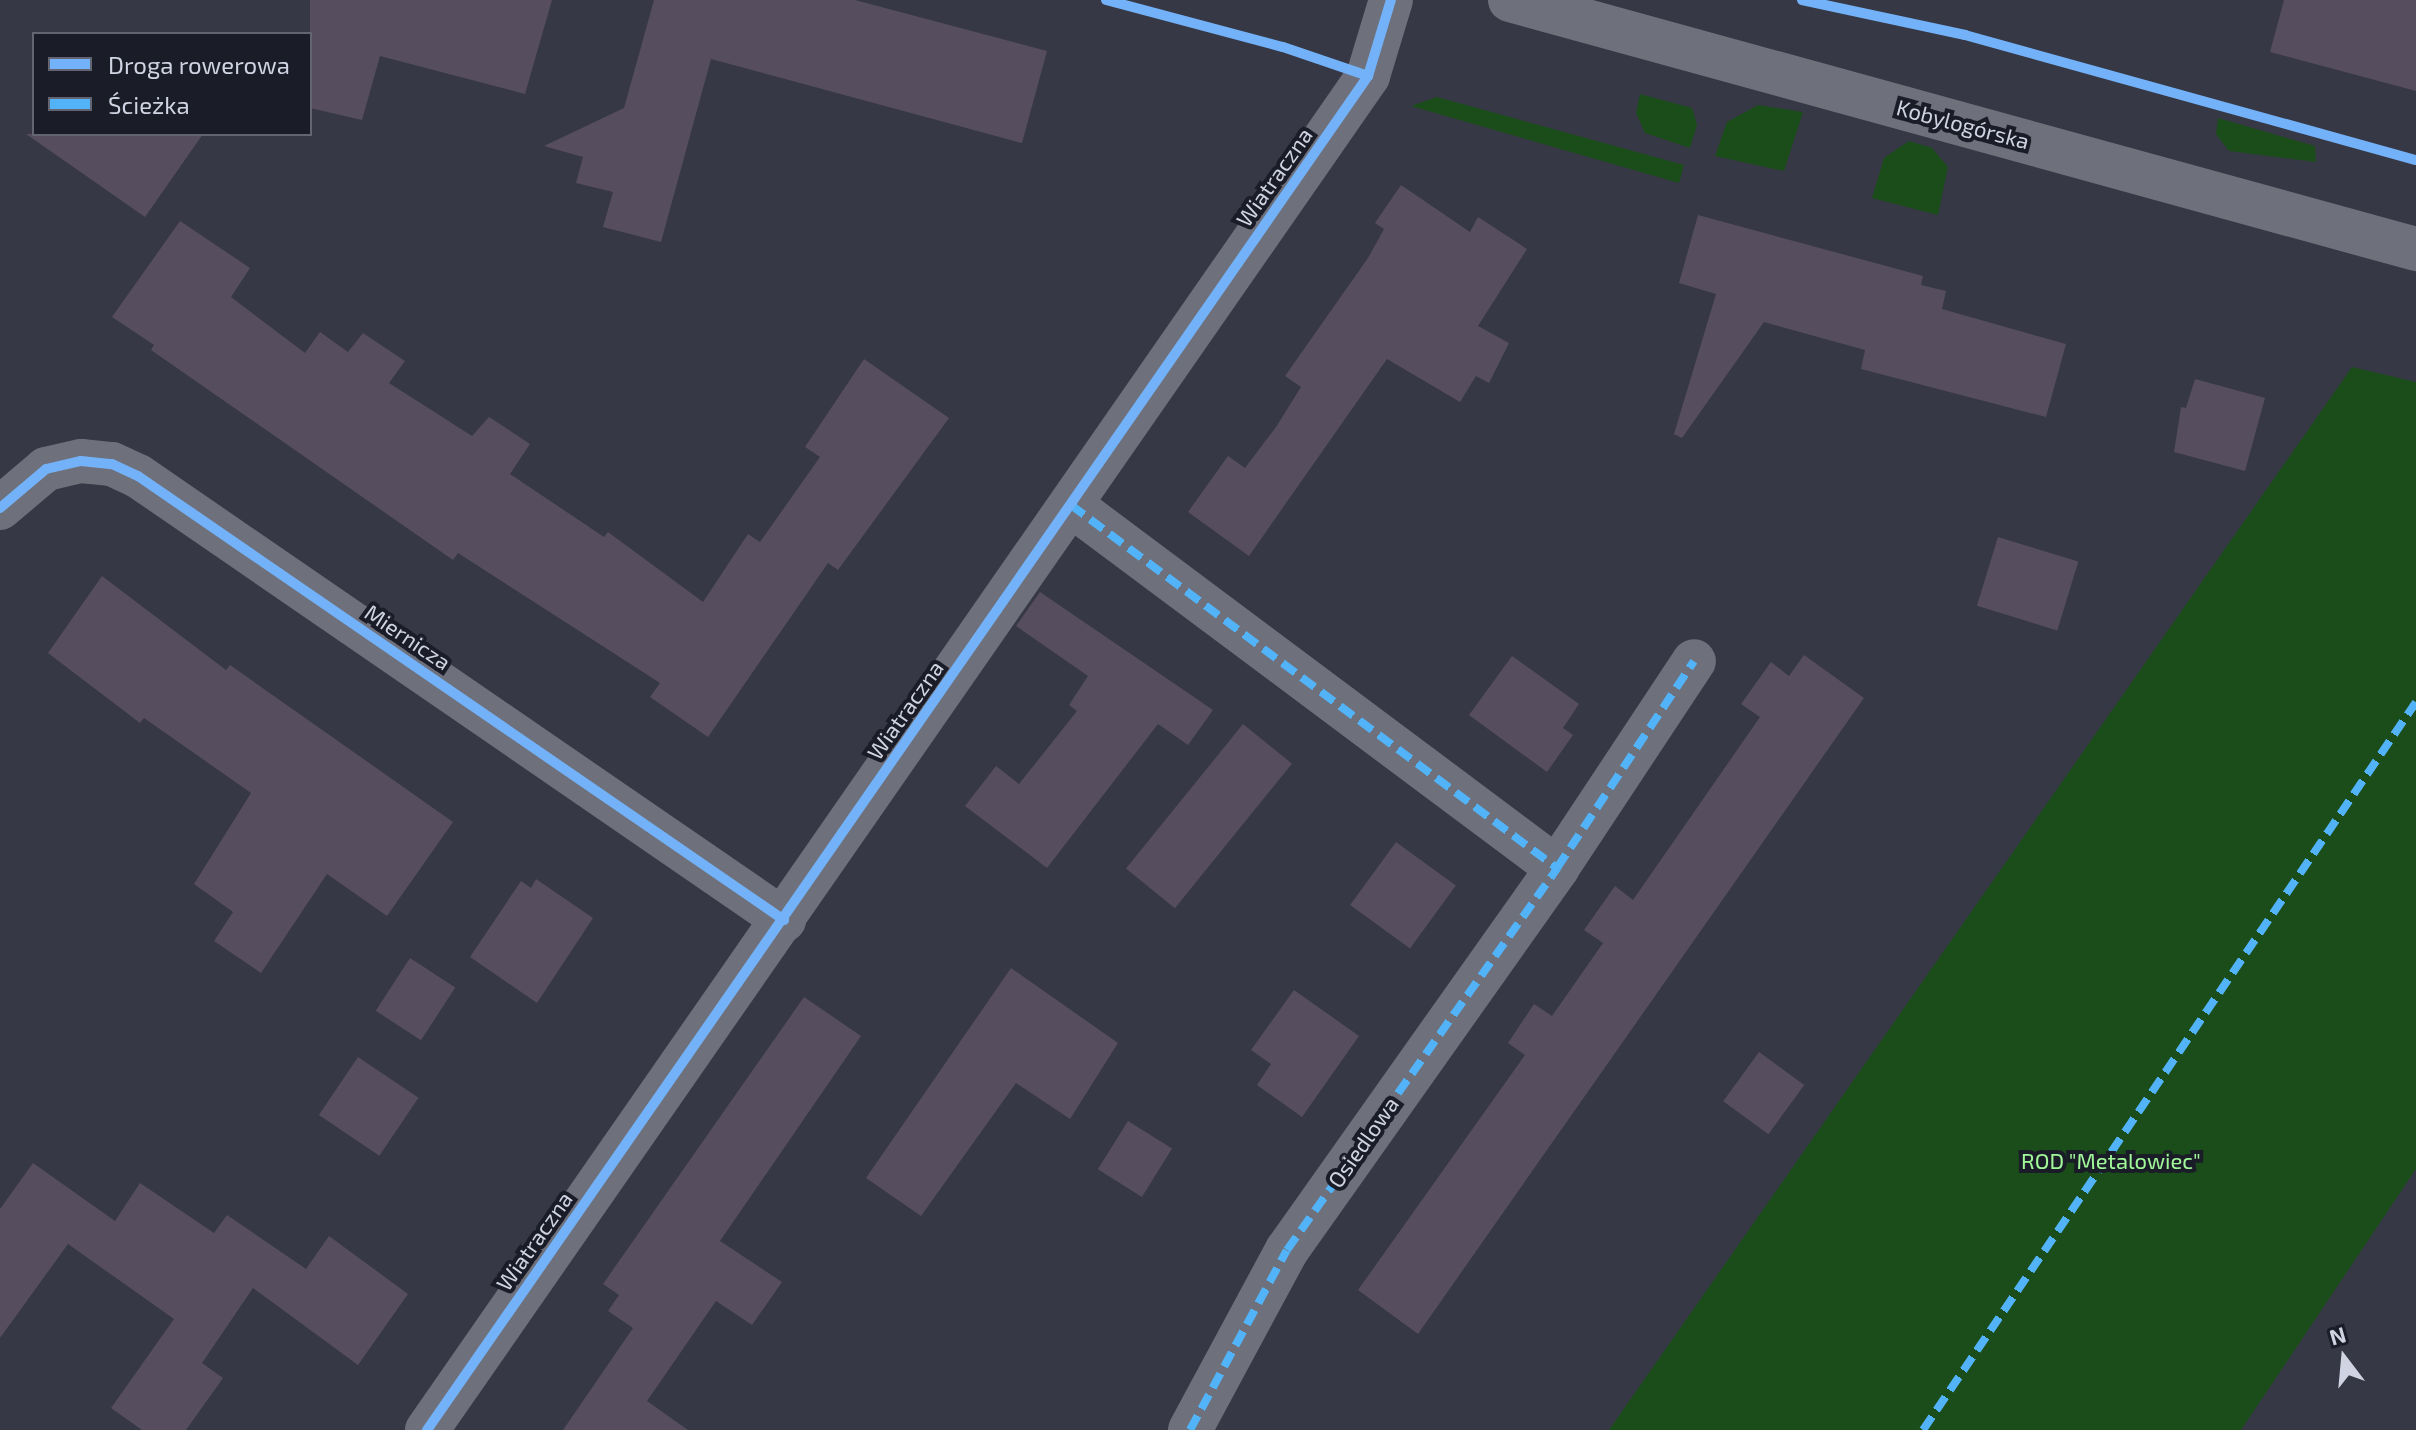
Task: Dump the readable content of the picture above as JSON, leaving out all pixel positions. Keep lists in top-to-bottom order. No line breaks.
{"streets":{"street":["Kobylogórska","Wiatraczna","Miernicza","Osiedlowa"]},"crossings":[["Wiatraczna","Miernicza"]],"parks":["ROD \"Metalowiec\""],"legend":["Droga rowerowa","Ścieżka"],"north":"top"}
